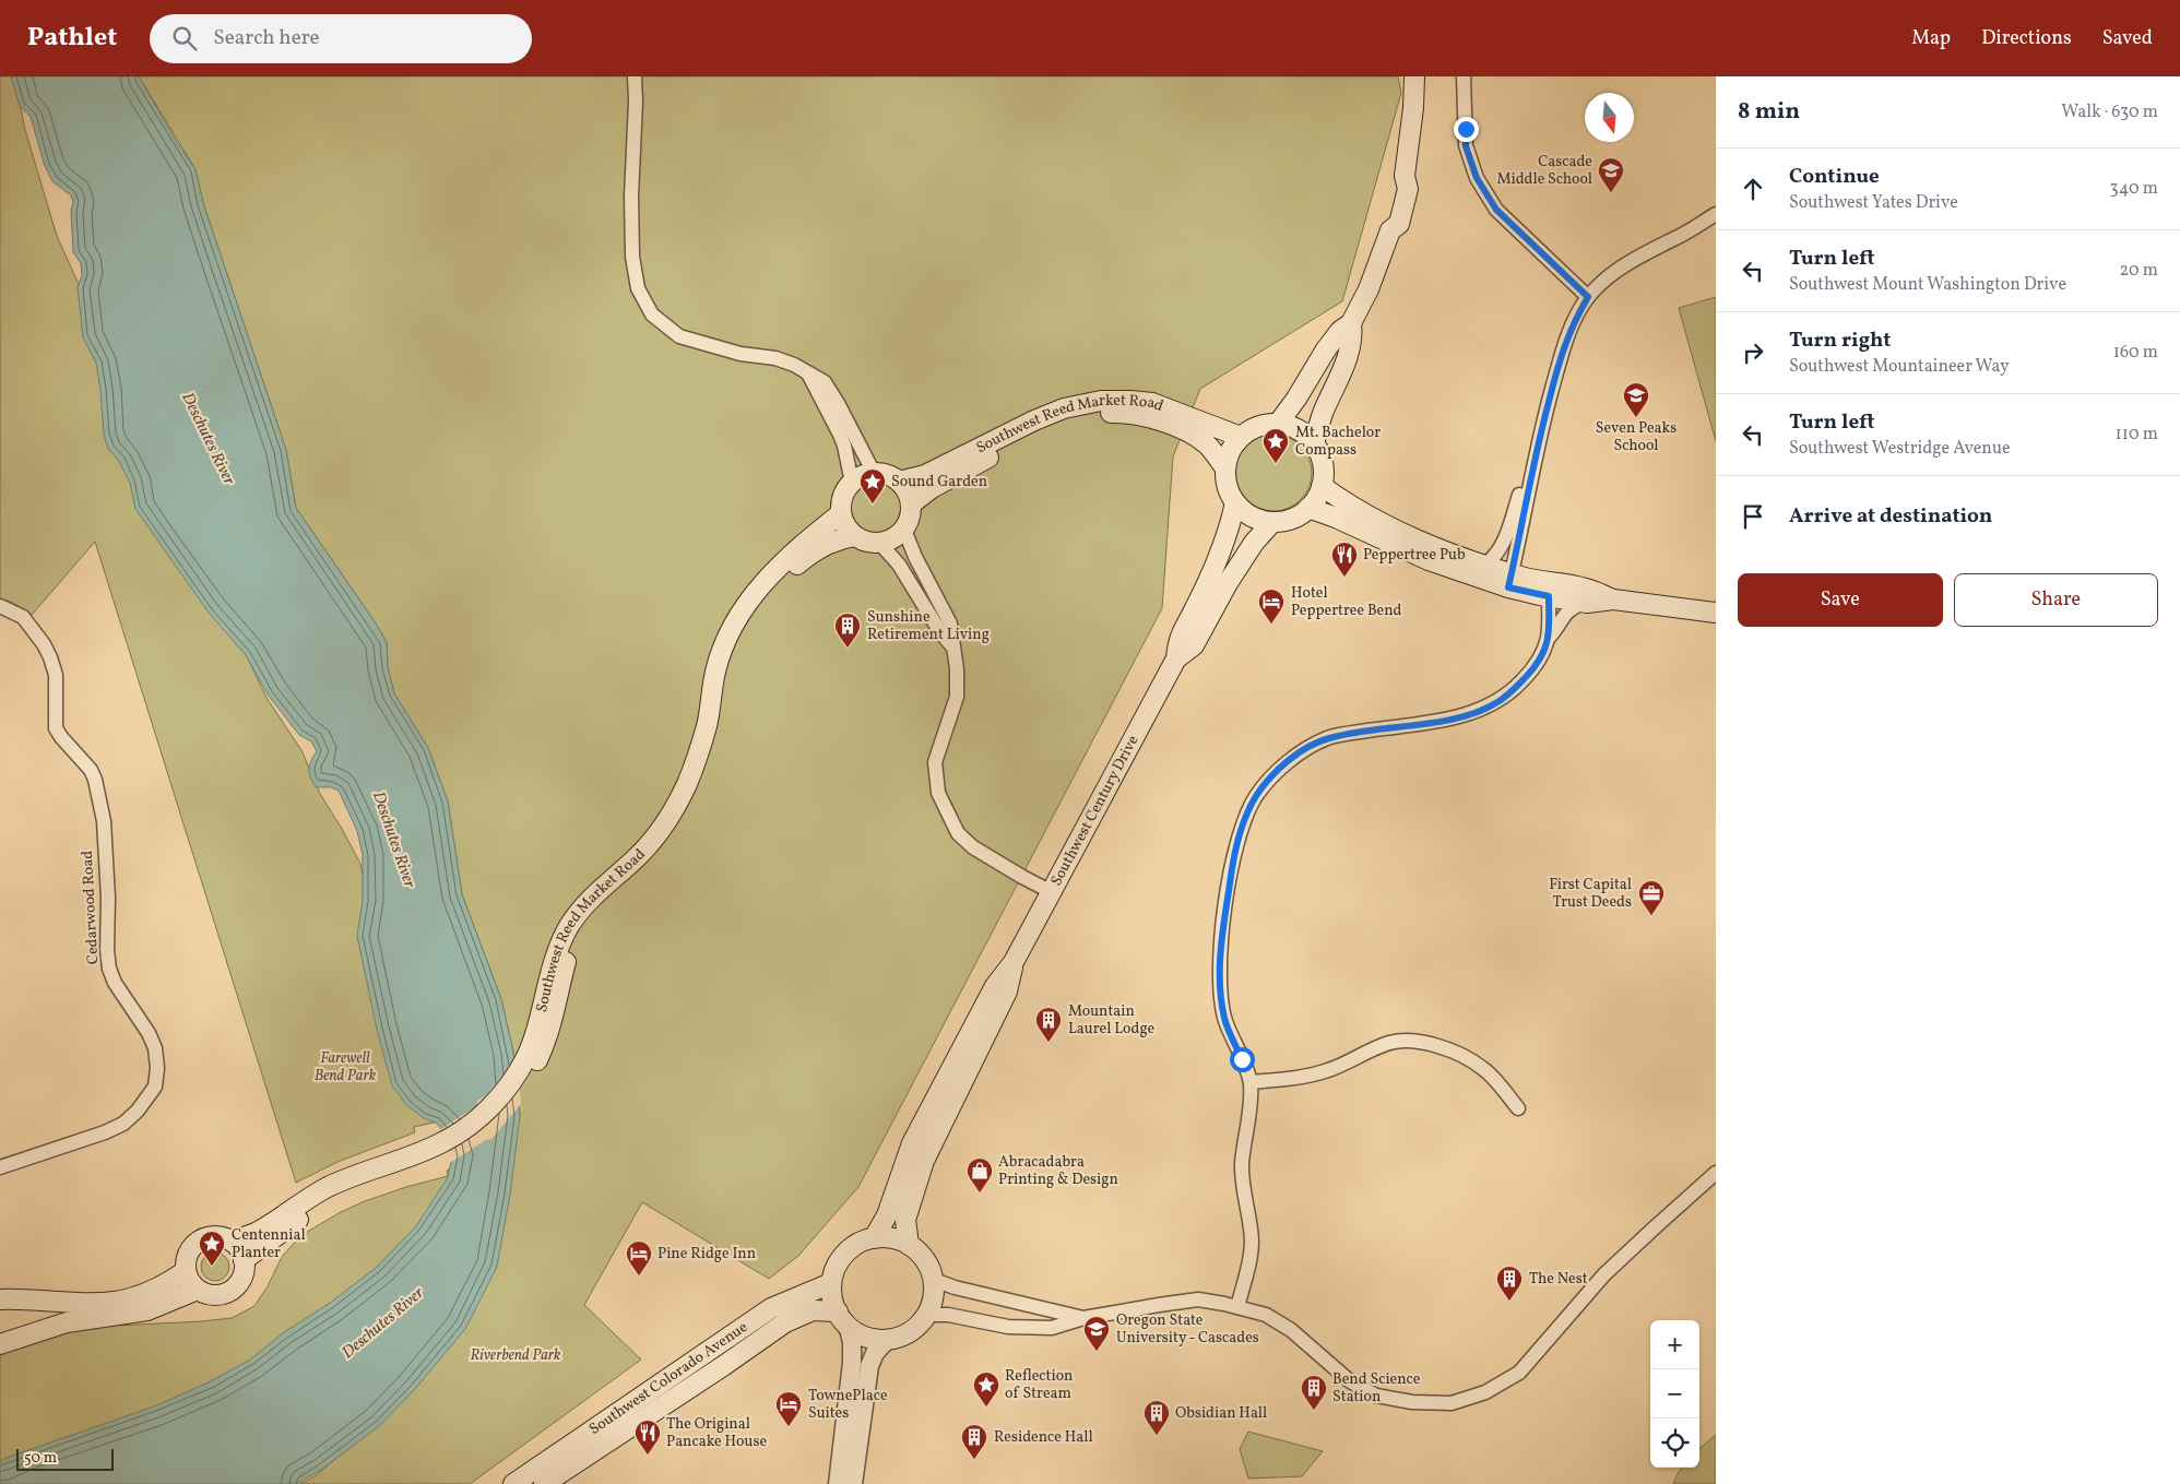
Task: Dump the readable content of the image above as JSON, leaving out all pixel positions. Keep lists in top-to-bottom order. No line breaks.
{"streets":{"main road":["Southwest Reed Market Road","Southwest Century Drive","Southwest Colorado Avenue"],"street":["Cedarwood Road"]},"crossings":[["Southwest Reed Market Road","Southwest Century Drive"],["Southwest Century Drive","Southwest Colorado Avenue"]],"water":["Deschutes River"],"parks":["Farewell Bend Park","Riverbend Park"],"places":{"school or university":["Cascade Middle School","Seven Peaks School","Oregon State University - Cascades"],"place":["Mt. Bachelor Compass","Sound Garden","Centennial Planter","Reflection of Stream"],"restaurant":["Peppertree Pub","The Original Pancake House"],"hotel":["Hotel Peppertree Bend","Pine Ridge Inn","TownePlace Suites"],"building":["Sunshine Retirement Living","Mountain Laurel Lodge","The Nest","Bend Science Station","Obsidian Hall","Residence Hall"],"office":["First Capital Trust Deeds"],"shop":["Abracadabra Printing & Design"]},"scale_bar":"50 m","north":"bottom","page":{"header":"Pathlet","search":"Search here","nav":["Map","Directions","Saved"],"heading":["8 min","Walk · 630 m"],"list":[["Continue","Southwest Yates Drive","340 m"],["Turn left","Southwest Mount Washington Drive","20 m"],["Turn right","Southwest Mountaineer Way","160 m"],["Turn left","Southwest Westridge Avenue","110 m"],"Arrive at destination"],"buttons":["Save","Share"],"map_buttons":["+","−"],"scale":"50 m"}}
